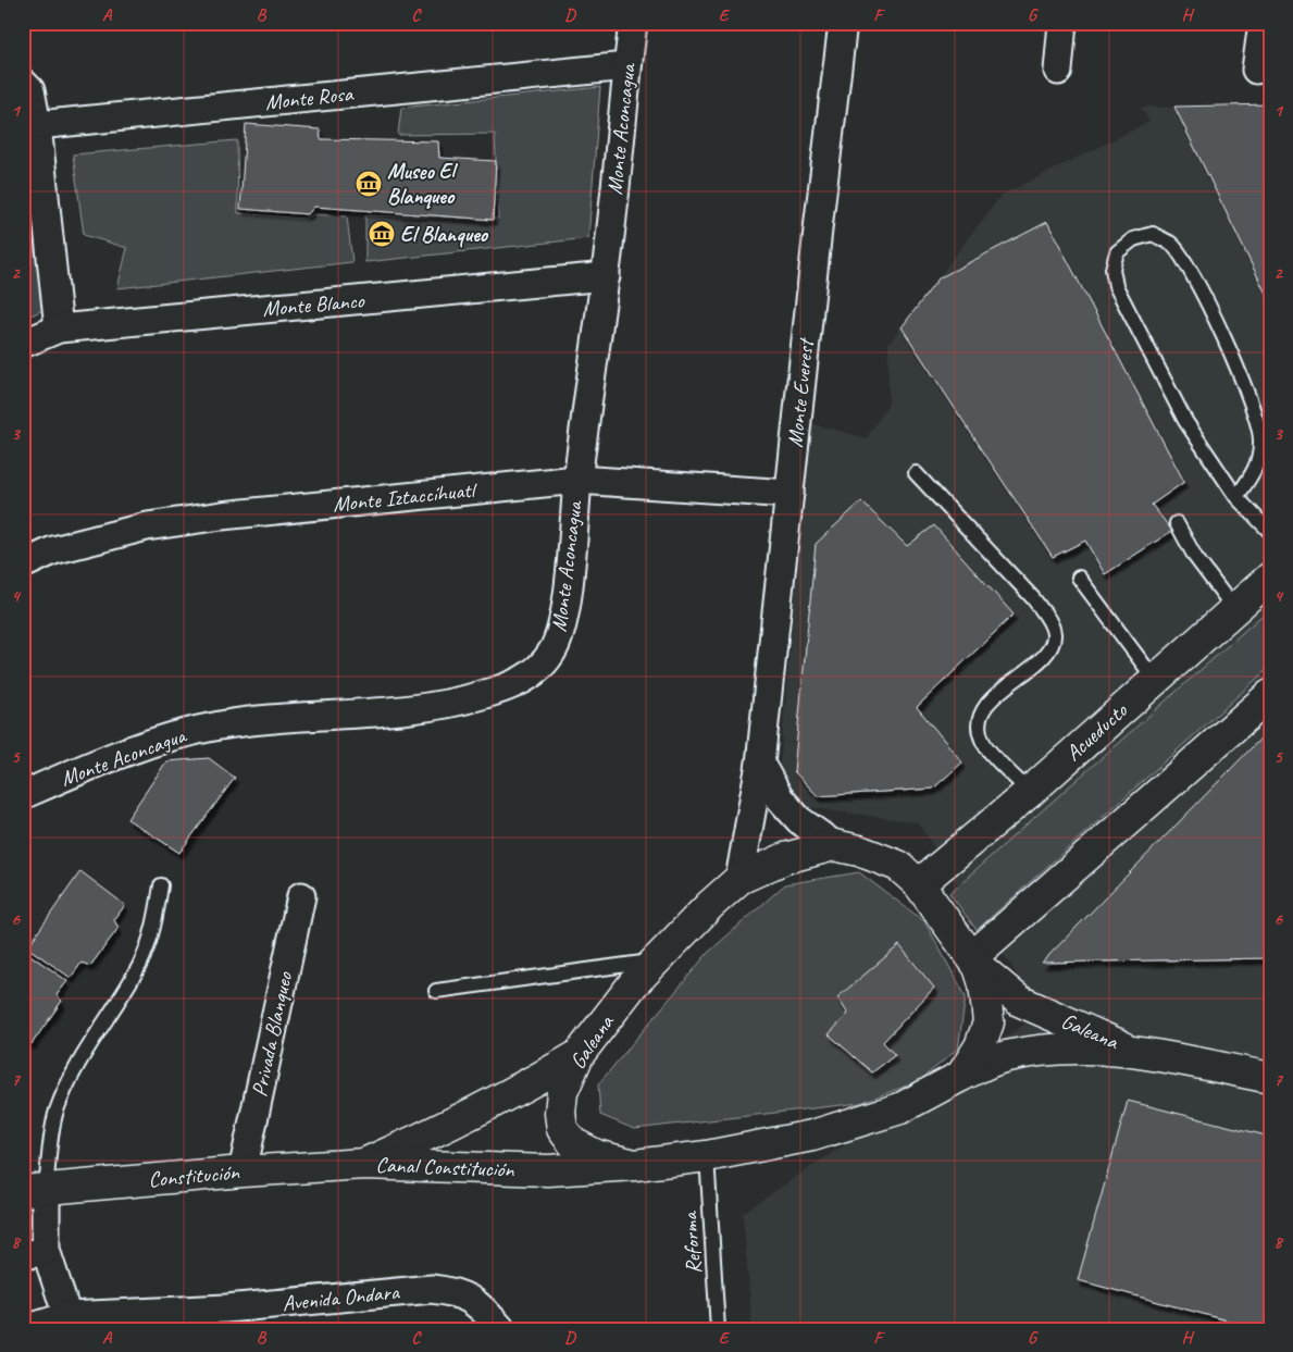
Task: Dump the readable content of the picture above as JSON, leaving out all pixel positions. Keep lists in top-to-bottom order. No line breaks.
{"streets":{"street":["Monte Rosa","Monte Aconcagua","Monte Blanco","Monte Everest","Monte Iztaccíhuatl","Acueducto","Galeana","Privada Blanqueo","Canal Constitución","Constitución","Avenida Ondara"],"lane":["Reforma"]},"crossings":[["Monte Rosa","Monte Aconcagua"],["Monte Aconcagua","Monte Blanco"],["Monte Aconcagua","Monte Iztaccíhuatl"],["Monte Everest","Monte Iztaccíhuatl"],["Monte Everest","Galeana"],["Acueducto","Galeana"],["Galeana","Canal Constitución"],["Galeana","Reforma"],["Privada Blanqueo","Constitución"],["Canal Constitución","Constitución"]],"places":{"museum":["Museo El Blanqueo","El Blanqueo"]},"grid":{"columns":["A","B","C","D","E","F","G","H"],"rows":["1","2","3","4","5","6","7","8"]}}
